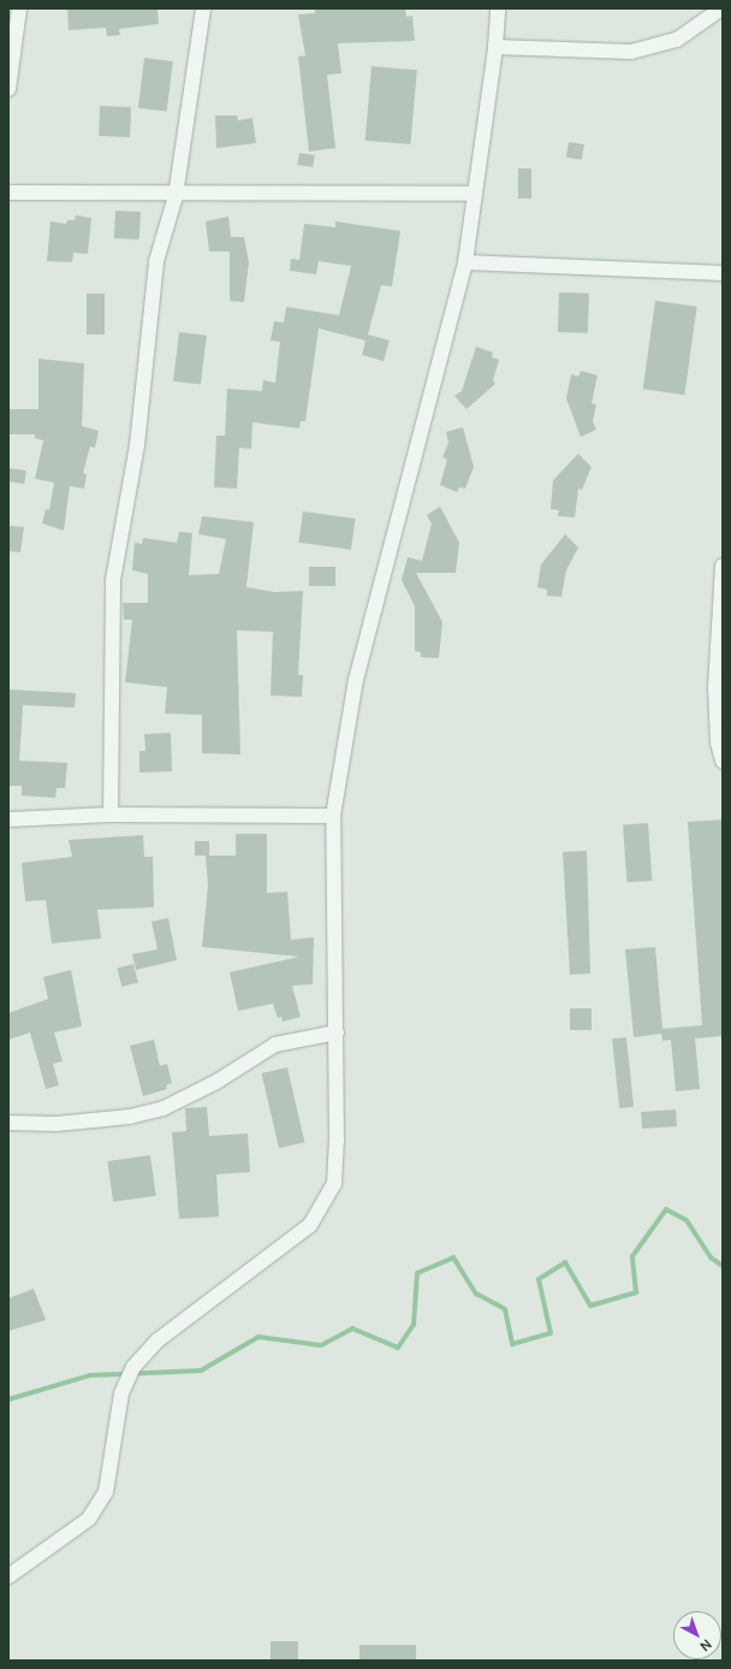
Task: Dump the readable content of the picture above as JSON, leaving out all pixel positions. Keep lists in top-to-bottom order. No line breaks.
{"north":"bottom right"}
